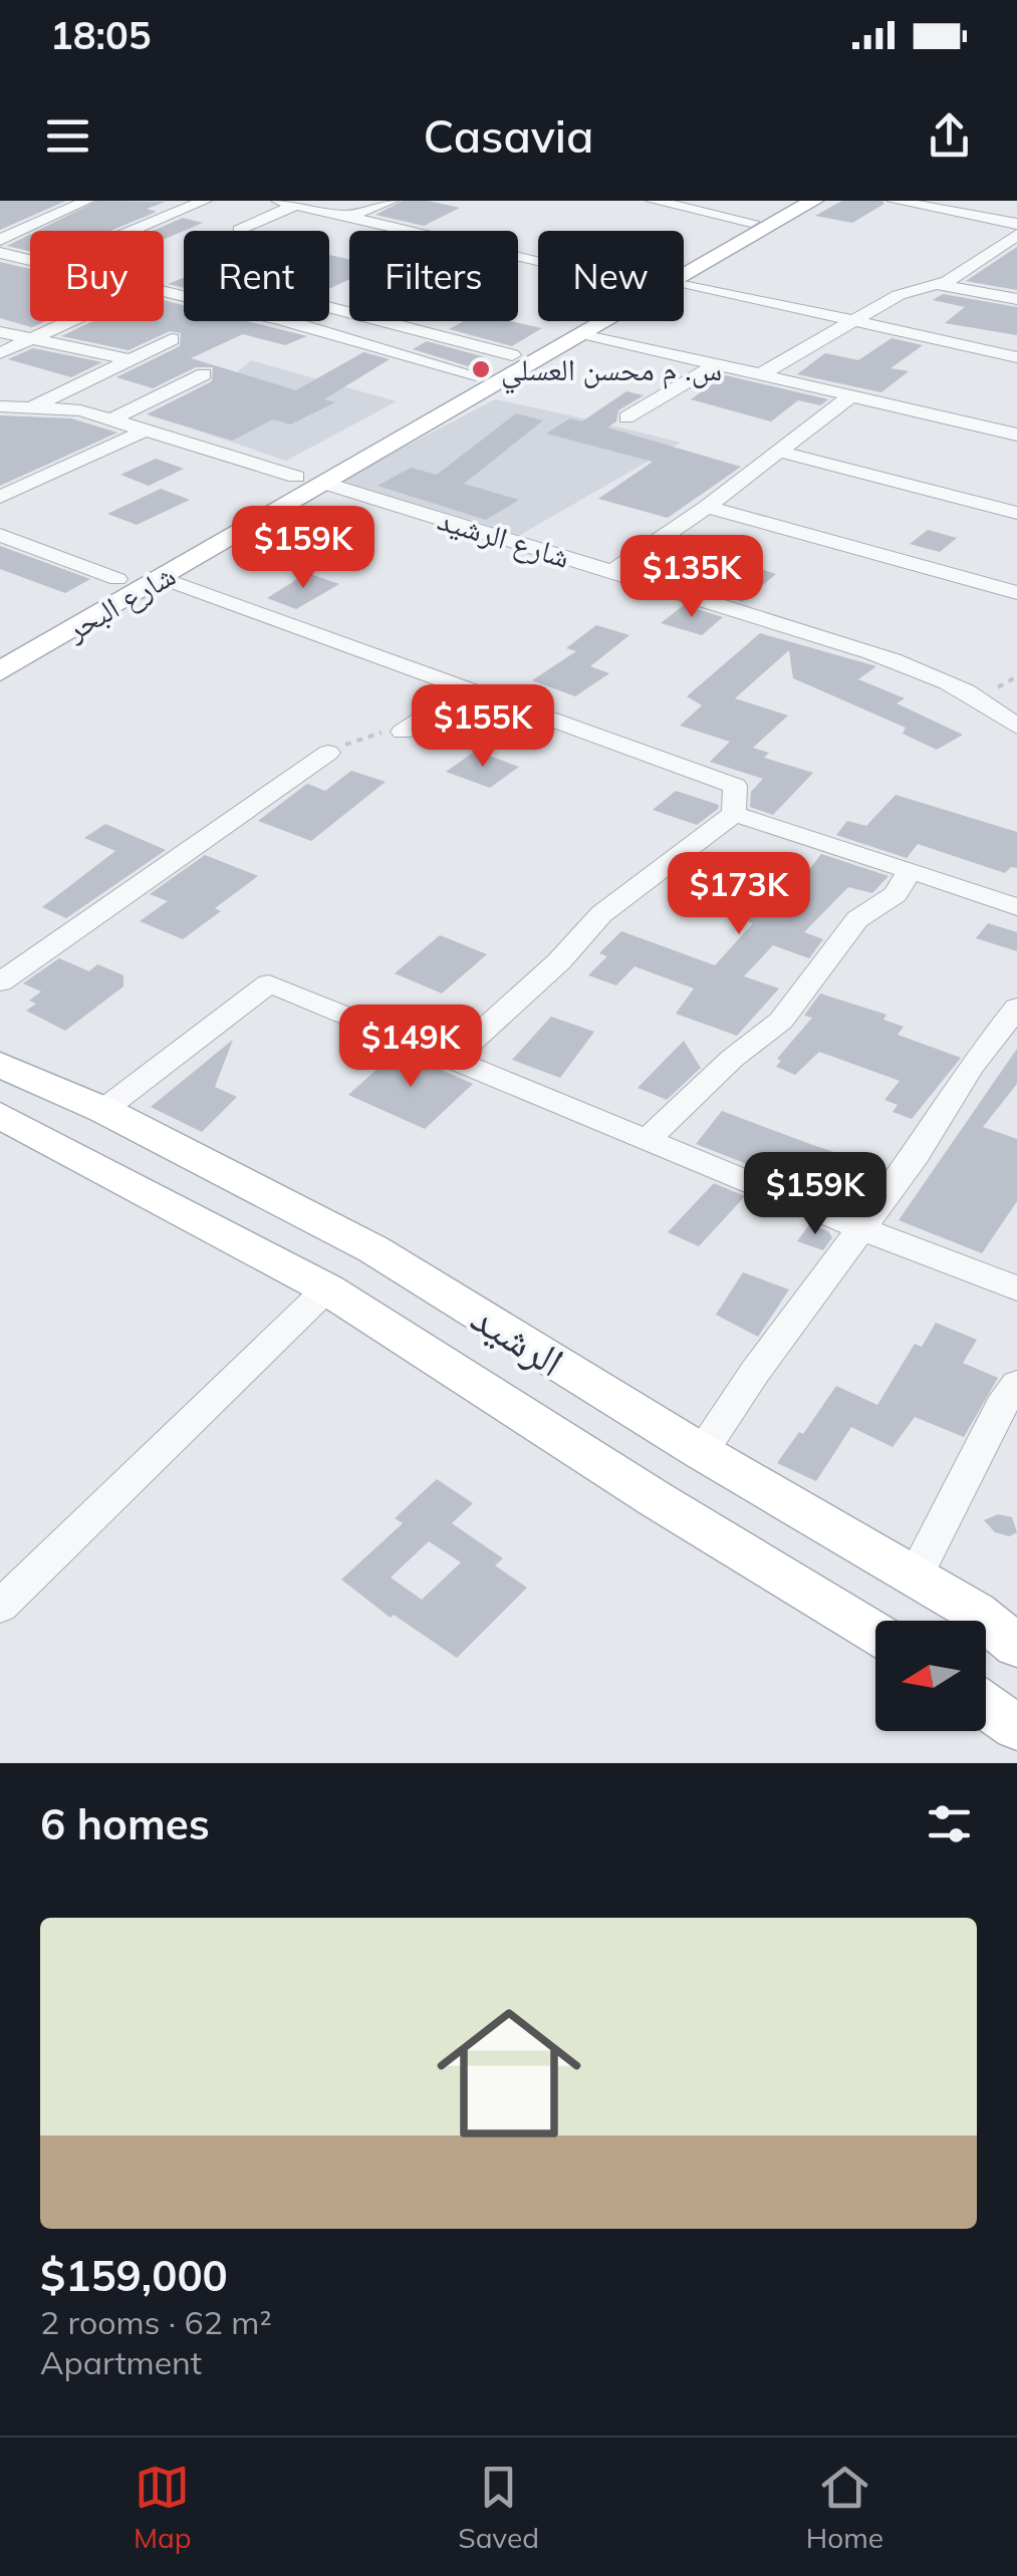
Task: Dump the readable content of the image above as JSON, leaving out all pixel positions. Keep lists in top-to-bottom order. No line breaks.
{"streets":{"main road":["شارع البحر","الرشيد"],"street":["شارع الرشيد"]},"crossings":[["شارع الرشيد","شارع البحر"]],"places":["س. م محسن العسلي"],"north":"left","page":{"status":"18:05","header":"Casavia","chip":["Buy","Rent","Filters","New"],"price":["$159K","$135K","$155K","$173K","$149K","$159K"],"heading":"6 homes","list":[{"name":"$159,000","note":"2 rooms · 62 m² · Apartment"}],"tabs":["Map","Saved","Home"]}}
